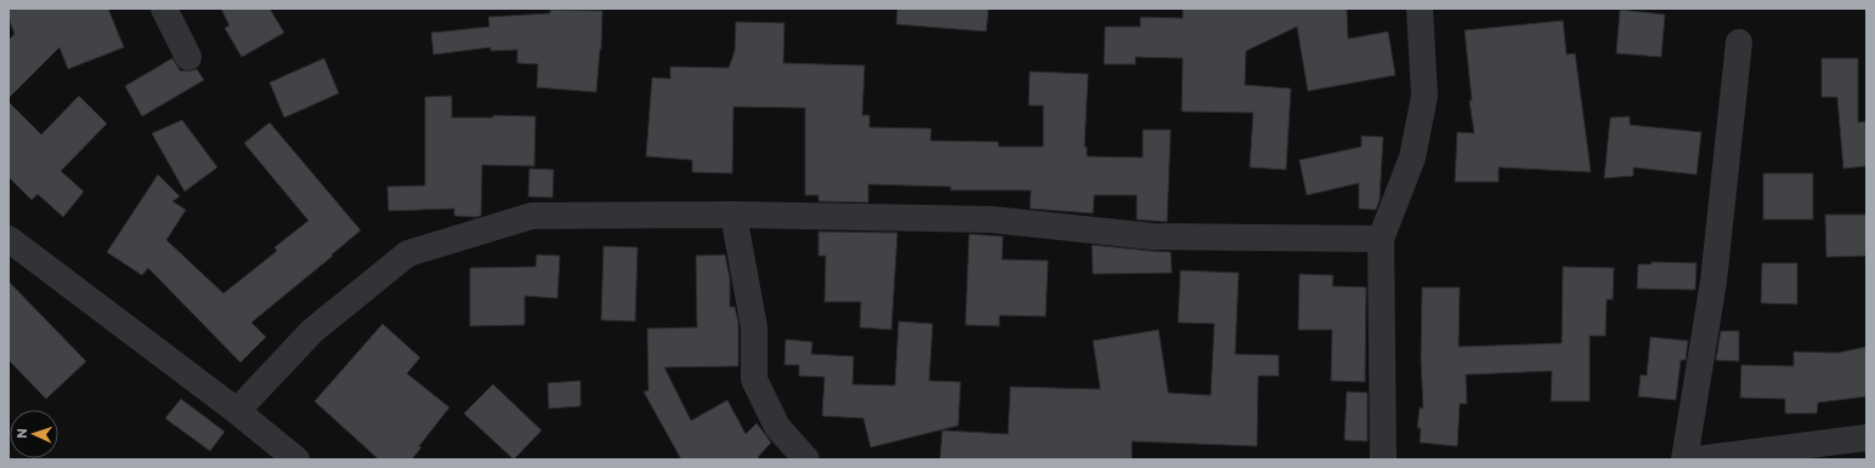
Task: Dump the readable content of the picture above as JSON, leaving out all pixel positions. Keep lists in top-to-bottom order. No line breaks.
{"north":"left"}
